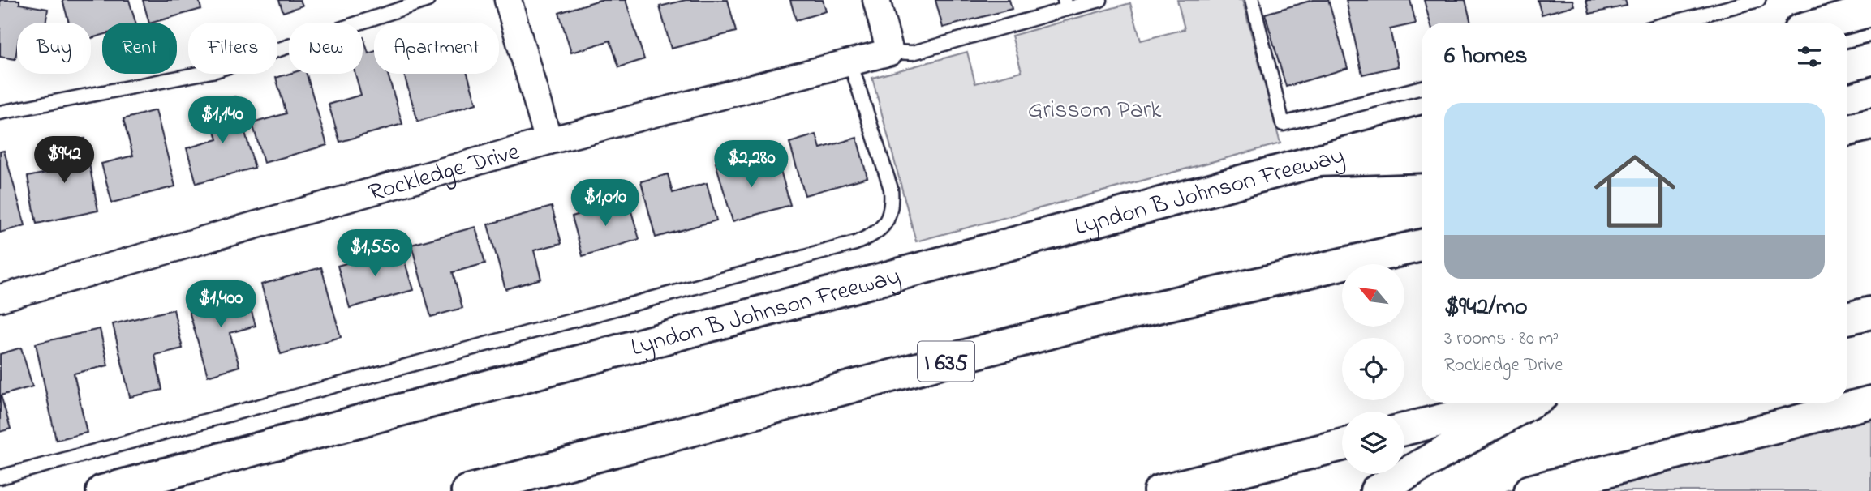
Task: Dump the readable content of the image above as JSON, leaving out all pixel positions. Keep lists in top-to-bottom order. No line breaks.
{"streets":{"main road":["Lyndon B Johnson Freeway","I 635"],"street":["Rockledge Drive"]},"parks":["Grissom Park"],"north":"top left","page":{"chip":["Buy","Rent","Filters","New","Apartment"],"heading":"6 homes","list":[{"name":"$942/mo","note":"3 rooms · 80 m² · Rockledge Drive"}],"price":["$1,140","$942","$2,280","$1,010","$1,550","$1,400"]}}
